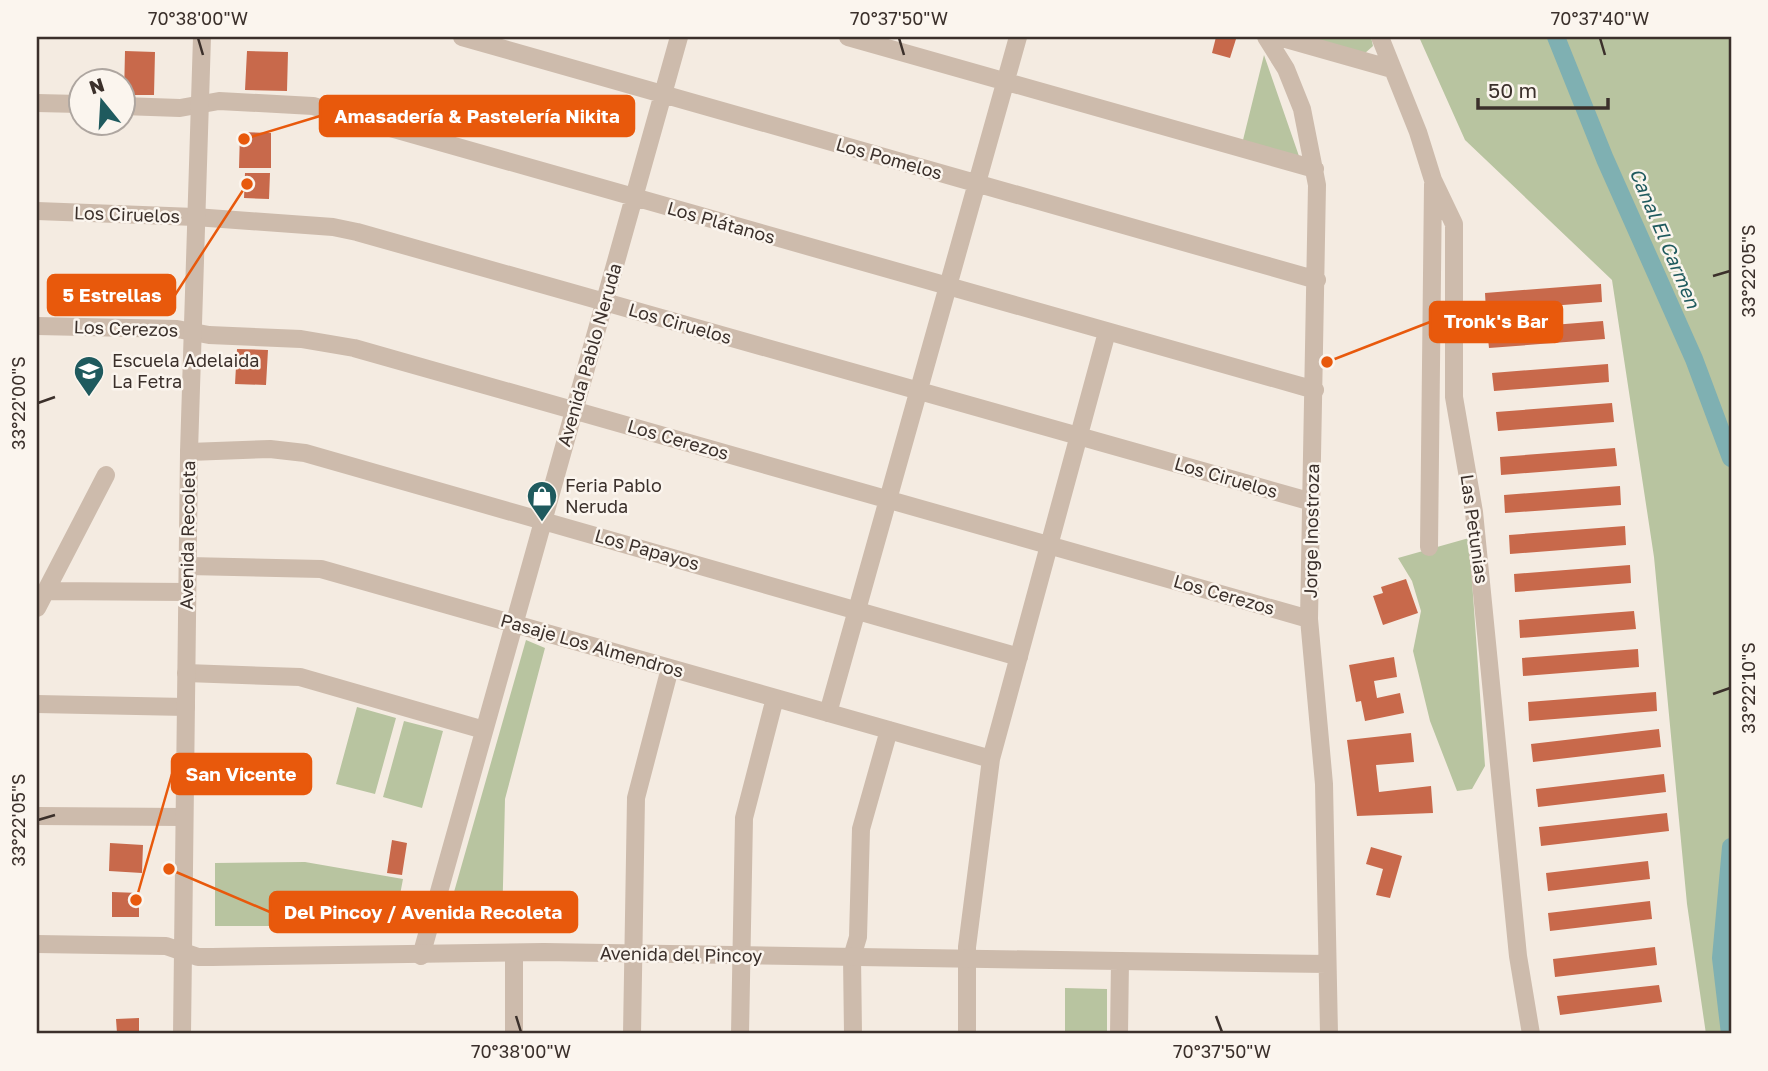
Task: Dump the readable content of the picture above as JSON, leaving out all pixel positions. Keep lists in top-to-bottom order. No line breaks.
{"streets":{"street":["Los Pomelos","Los Ciruelos","Los Plátanos","Los Cerezos","Avenida Pablo Neruda","Las Petunias","Jorge Inostroza","Avenida Recoleta","Los Papayos","Pasaje Los Almendros","Avenida del Pincoy"]},"crossings":[["Los Pomelos","Avenida Pablo Neruda"],["Los Pomelos","Jorge Inostroza"],["Los Ciruelos","Avenida Pablo Neruda"],["Los Ciruelos","Jorge Inostroza"],["Los Ciruelos","Avenida Recoleta"],["Los Plátanos","Avenida Pablo Neruda"],["Los Plátanos","Jorge Inostroza"],["Los Plátanos","Avenida Recoleta"],["Los Cerezos","Avenida Pablo Neruda"],["Los Cerezos","Jorge Inostroza"],["Los Cerezos","Avenida Recoleta"],["Avenida Pablo Neruda","Los Papayos"],["Avenida Pablo Neruda","Pasaje Los Almendros"],["Avenida Pablo Neruda","Avenida del Pincoy"],["Jorge Inostroza","Avenida del Pincoy"],["Avenida Recoleta","Los Papayos"],["Avenida Recoleta","Pasaje Los Almendros"],["Avenida Recoleta","Avenida del Pincoy"]],"water":["Canal El Carmen"],"places":{"other":["Amasadería & Pastelería Nikita","5 Estrellas","Tronk's Bar","Del Pincoy / Avenida Recoleta","San Vicente"],"school or university":["Escuela Adelaida La Fetra"],"shop":["Feria Pablo Neruda"]},"scale_bar":"50 m","north":"top","coordinates":["70°38'00\"W","70°37'50\"W","70°37'40\"W","33°22'05\"S","33°22'00\"S","33°22'10\"S"]}
